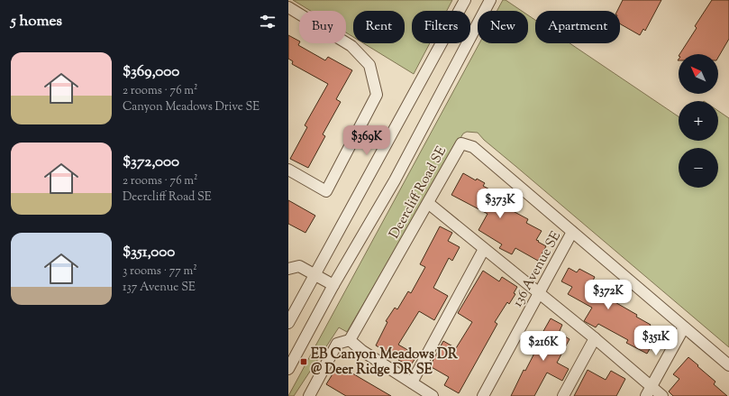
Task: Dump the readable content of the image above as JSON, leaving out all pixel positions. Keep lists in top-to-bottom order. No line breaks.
{"streets":{"street":["Deercliff Road SE","136 Avenue SE"]},"crossings":[["Deercliff Road SE","136 Avenue SE"]],"places":{"transit":["EB Canyon Meadows DR @ Deer Ridge DR SE"]},"north":"top left","page":{"heading":"5 homes","chip":["Buy","Rent","Filters","New","Apartment"],"list":[{"name":"$369,000","note":"2 rooms · 76 m² · Canyon Meadows Drive SE"},{"name":"$372,000","note":"2 rooms · 76 m² · Deercliff Road SE"},{"name":"$351,000","note":"3 rooms · 77 m² · 137 Avenue SE"}],"map_buttons":["+","−"],"price":["$369K","$373K","$372K","$351K","$216K"]}}
